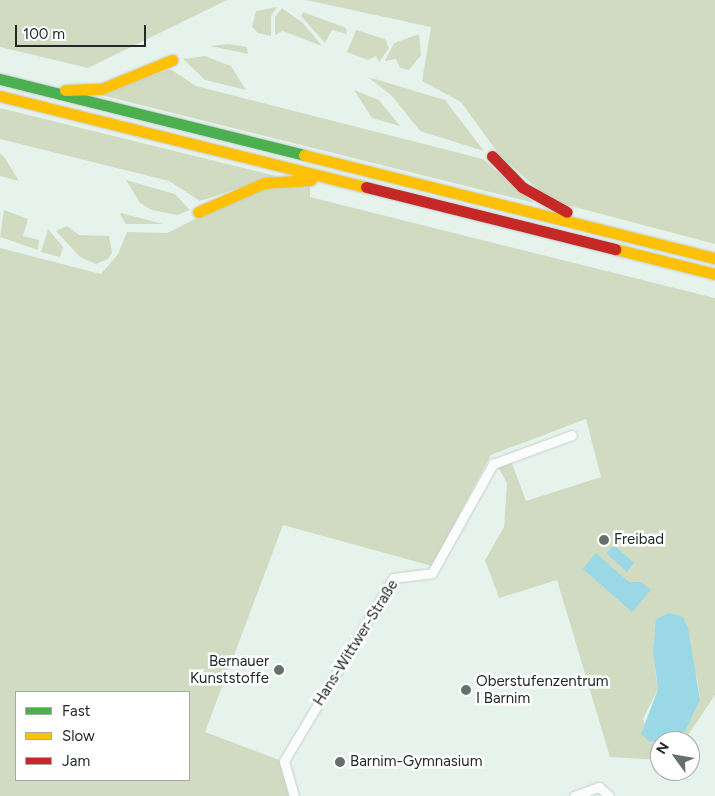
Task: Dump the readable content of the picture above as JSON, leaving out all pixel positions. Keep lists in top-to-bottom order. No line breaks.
{"streets":{"street":["Hans-Wittwer-Straße"]},"places":["Freibad","Bernauer Kunststoffe","Oberstufenzentrum I Barnim","Barnim-Gymnasium"],"legend":["Fast","Slow","Jam"],"scale_bar":"100 m","north":"top left"}
